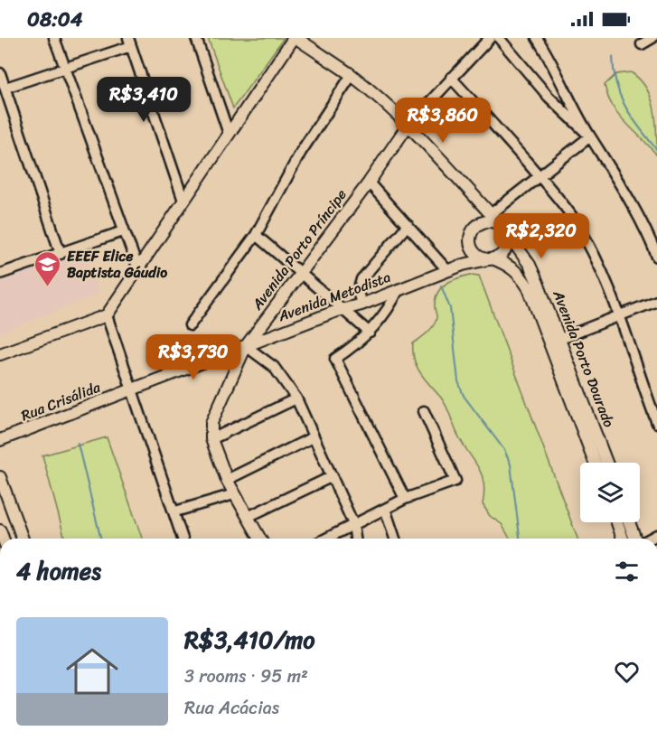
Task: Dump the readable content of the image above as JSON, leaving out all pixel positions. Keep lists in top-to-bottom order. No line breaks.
{"streets":{"street":["Avenida Porto Príncipe","Avenida Metodista","Avenida Porto Dourado","Rua Crisálida"]},"crossings":[["Avenida Porto Príncipe","Avenida Metodista"],["Avenida Porto Príncipe","Avenida Porto Dourado"],["Avenida Metodista","Avenida Porto Dourado"],["Avenida Metodista","Rua Crisálida"]],"places":{"school or university":["EEEF Elice Baptista Gáudio"]},"page":{"status":"08:04","price":["R$3,410","R$3,860","R$2,320","R$3,730"],"heading":"4 homes","list":[{"name":"R$3,410/mo","note":"3 rooms · 95 m² · Rua Acácias"}]}}
